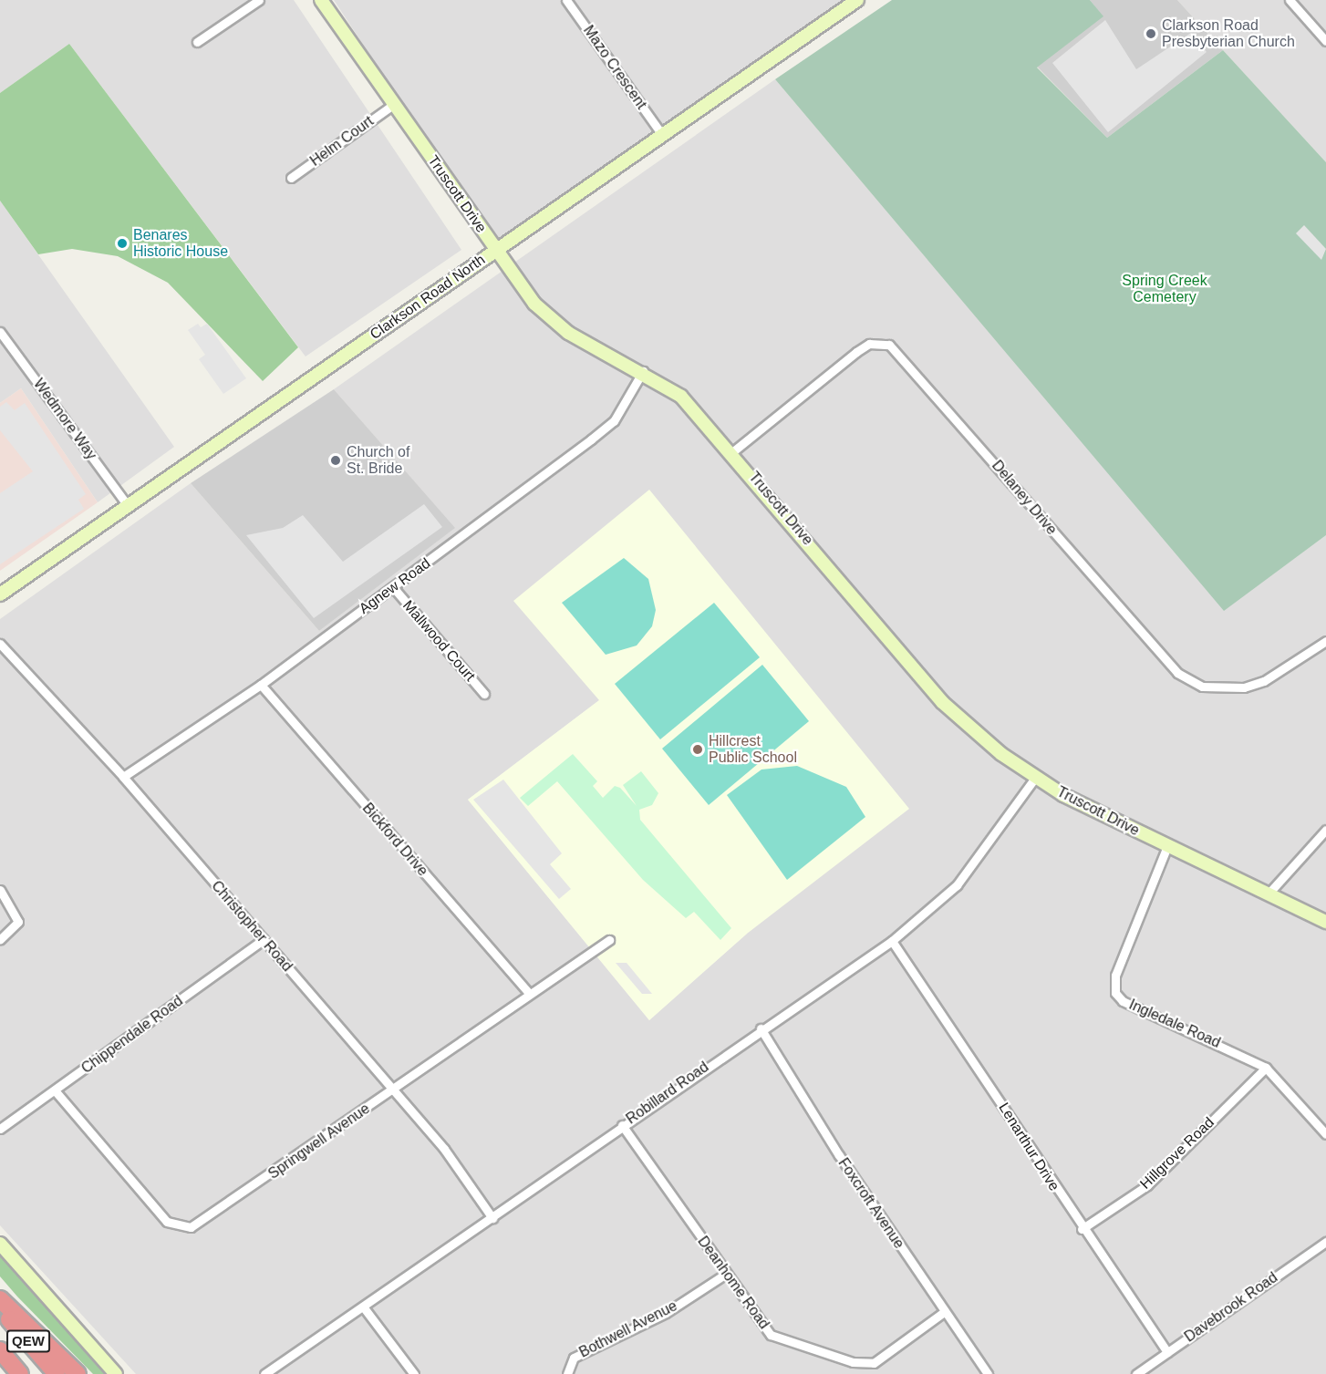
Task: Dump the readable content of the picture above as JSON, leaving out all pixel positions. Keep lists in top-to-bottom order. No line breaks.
{"streets":{"highway":["QEW"],"street":["Mazo Crescent","Helm Court","Truscott Drive","Clarkson Road North","Wedmore Way","Delaney Drive","Agnew Road","Mallwood Court","Bickford Drive","Christopher Road","Ingledale Road","Chippendale Road","Robillard Road","Springwell Avenue","Lenarthur Drive","Hillgrove Road","Foxcroft Avenue","Deanhome Road","Davebrook Road","Bothwell Avenue"]},"crossings":[["Mazo Crescent","Clarkson Road North"],["Helm Court","Truscott Drive"],["Truscott Drive","Clarkson Road North"],["Truscott Drive","Delaney Drive"],["Truscott Drive","Agnew Road"],["Truscott Drive","Ingledale Road"],["Truscott Drive","Robillard Road"],["Clarkson Road North","Wedmore Way"],["Agnew Road","Mallwood Court"],["Agnew Road","Bickford Drive"],["Agnew Road","Christopher Road"],["Bickford Drive","Springwell Avenue"],["Christopher Road","Chippendale Road"],["Christopher Road","Robillard Road"],["Christopher Road","Springwell Avenue"],["Ingledale Road","Hillgrove Road"],["Chippendale Road","Springwell Avenue"],["Robillard Road","Lenarthur Drive"],["Robillard Road","Foxcroft Avenue"],["Robillard Road","Deanhome Road"],["Lenarthur Drive","Hillgrove Road"],["Lenarthur Drive","Davebrook Road"],["Foxcroft Avenue","Deanhome Road"],["Deanhome Road","Bothwell Avenue"]],"parks":["Spring Creek Cemetery"],"places":["Clarkson Road Presbyterian Church","Benares Historic House","Church of St. Bride","Hillcrest Public School"]}
